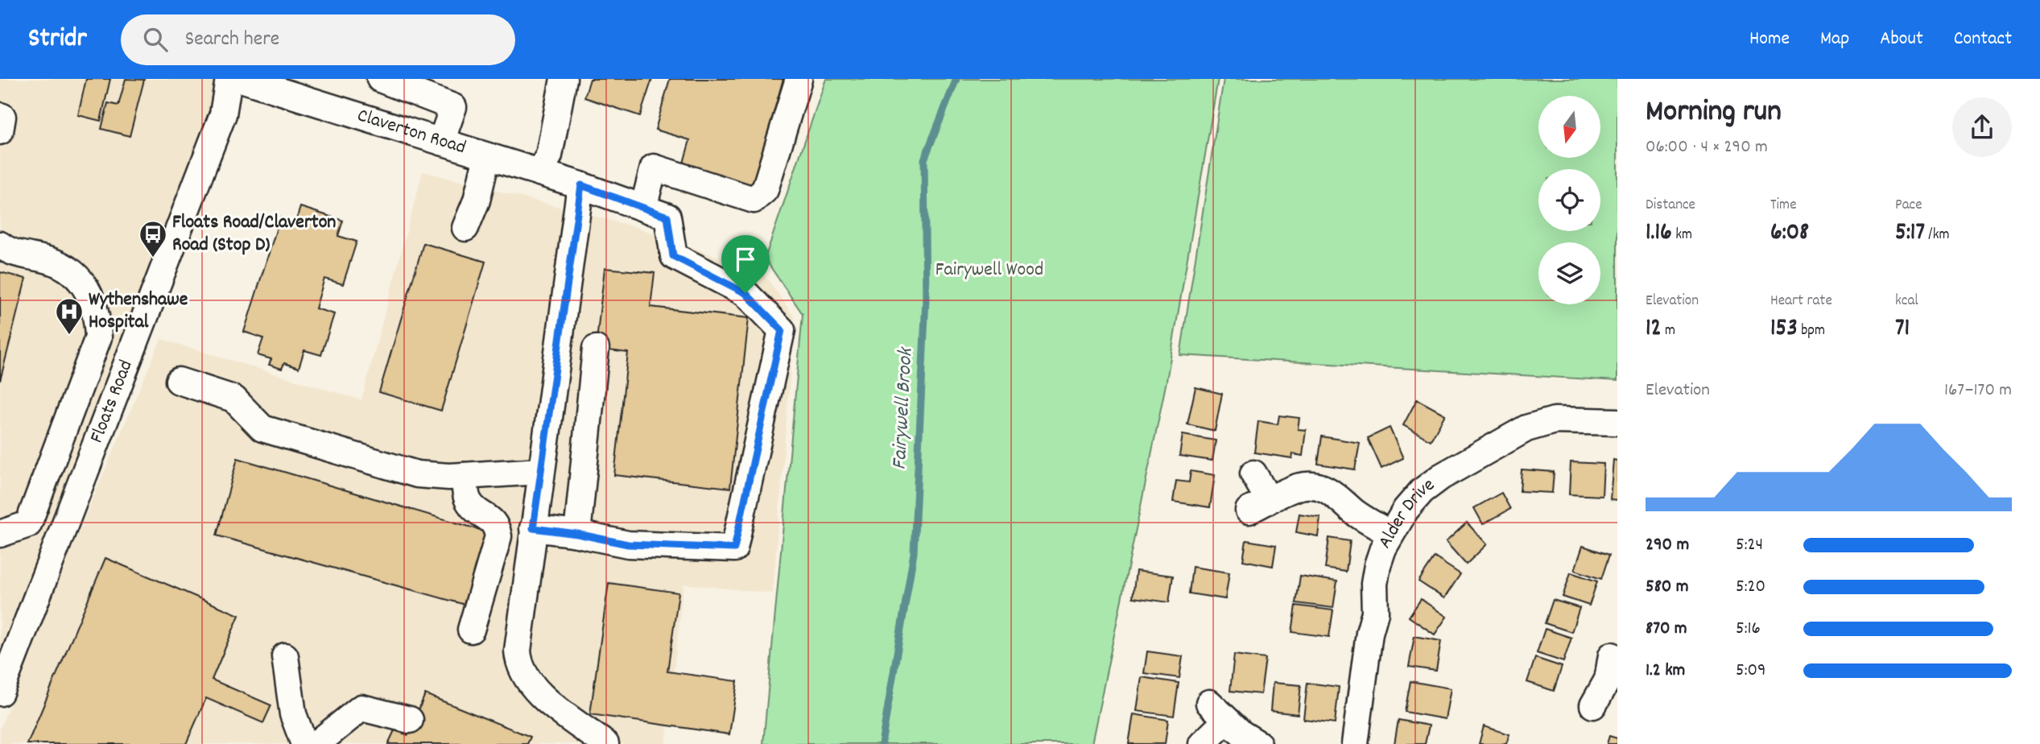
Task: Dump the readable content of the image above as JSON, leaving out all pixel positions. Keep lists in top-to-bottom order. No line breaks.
{"streets":{"street":["Claverton Road","Floats Road","Alder Drive"]},"water":["Fairywell Brook"],"parks":["Fairywell Wood"],"places":{"bus stop":["Floats Road/Claverton Road (Stop D)"],"hospital":["Wythenshawe Hospital"]},"north":"bottom","page":{"header":"Stridr","search":"Search here","nav":["Home","Map","About","Contact"],"heading":["Morning run","06:00 · 4 × 290 m"],"stats":[["Distance","1.16 km"],["Time","6:08"],["Pace","5:17 /km"],["Elevation","12 m"],["Heart rate","153 bpm"],["kcal","71"]],"chart":["Elevation","167–170 m"],"list":[{"name":"290 m","note":"5:24"},{"name":"580 m","note":"5:20"},{"name":"870 m","note":"5:16"},{"name":"1.2 km","note":"5:09"}]}}
